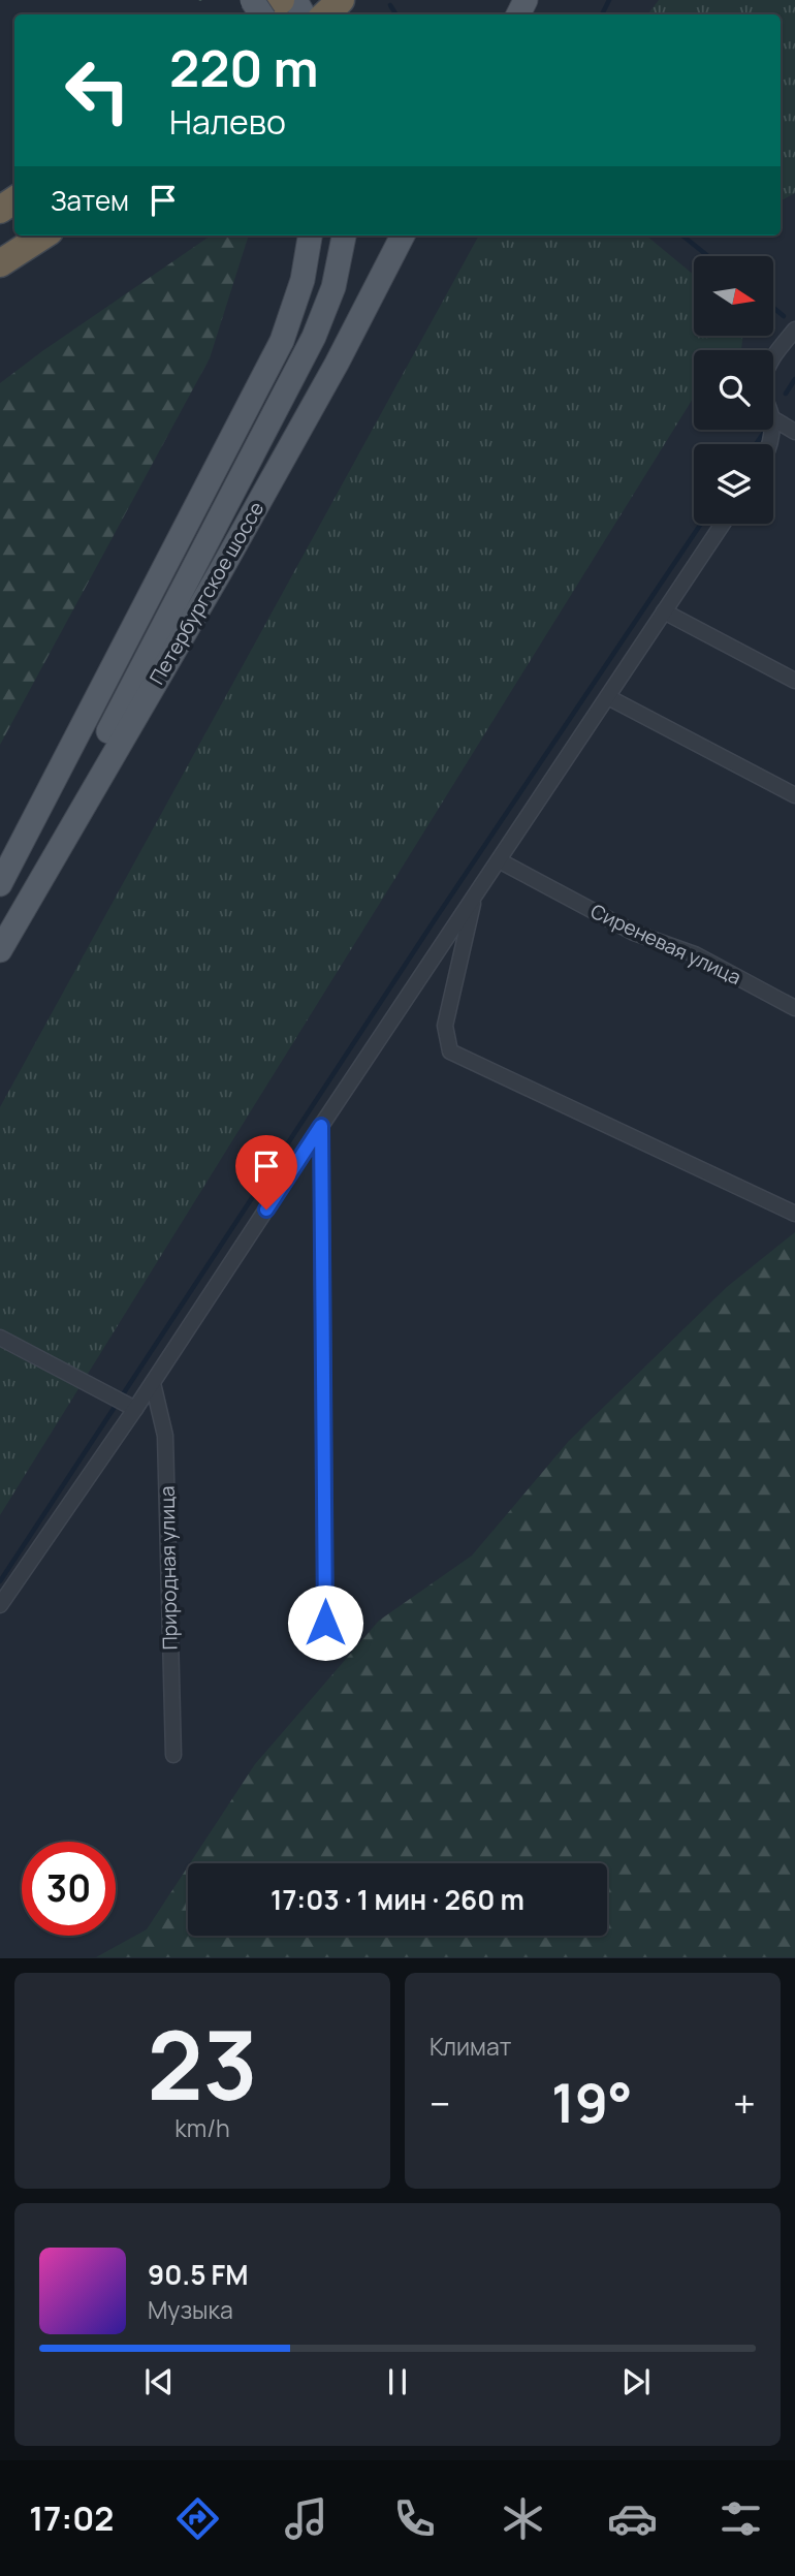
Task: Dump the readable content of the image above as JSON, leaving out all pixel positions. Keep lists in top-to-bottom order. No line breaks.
{"streets":{"main road":["Петербургское шоссе"],"street":["Сиреневая улица","Природная улица"]},"north":"right","page":{"turn":["220 m","Налево"],"then":"Затем","limit":"30","trip":"17:03 · 1 мин · 260 m","tile":[["23","km/h"],"Климат"],"heat":["−","19°","+"],"song":["90.5 FM","Музыка"],"tabs":"17:02"}}
